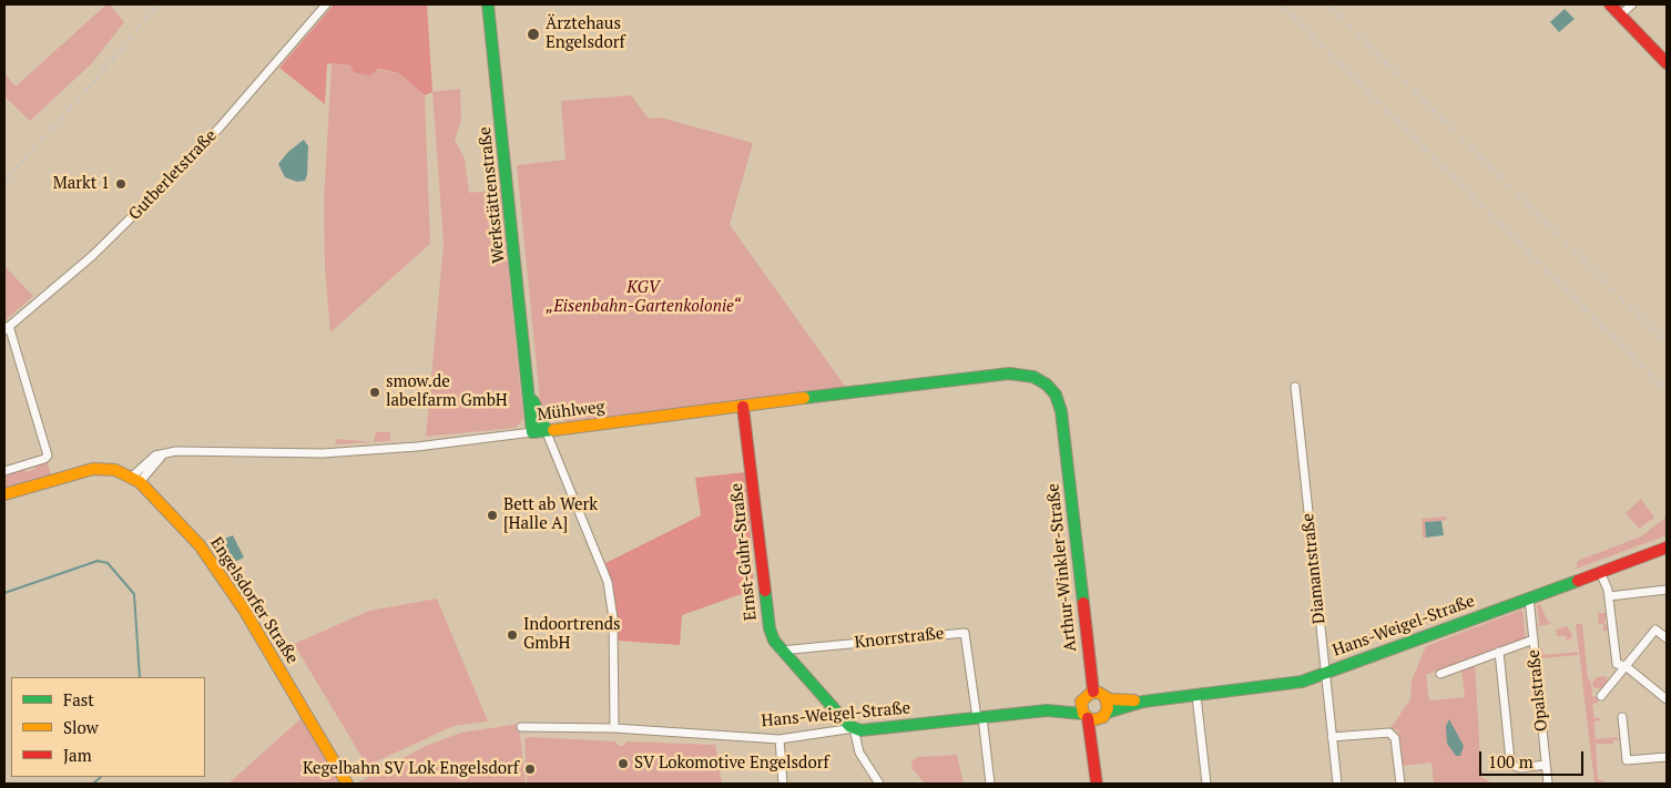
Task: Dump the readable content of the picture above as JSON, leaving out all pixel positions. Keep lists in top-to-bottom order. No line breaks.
{"streets":{"street":["Gutberletstraße","Werkstättenstraße","Mühlweg","Ernst-Guhr-Straße","Arthur-Winkler-Straße","Diamantstraße","Engelsdorfer Straße","Hans-Weigel-Straße","Knorrstraße","Opalstraße"]},"crossings":[["Werkstättenstraße","Mühlweg"],["Werkstättenstraße","Hans-Weigel-Straße"],["Mühlweg","Ernst-Guhr-Straße"],["Mühlweg","Arthur-Winkler-Straße"],["Mühlweg","Engelsdorfer Straße"],["Ernst-Guhr-Straße","Hans-Weigel-Straße"],["Ernst-Guhr-Straße","Knorrstraße"],["Arthur-Winkler-Straße","Hans-Weigel-Straße"],["Diamantstraße","Hans-Weigel-Straße"],["Hans-Weigel-Straße","Knorrstraße"],["Hans-Weigel-Straße","Opalstraße"]],"parks":["KGV „Eisenbahn-Gartenkolonie“"],"places":["Ärztehaus Engelsdorf","Markt 1","smow.de labelfarm GmbH","Bett ab Werk [Halle A]","Indoortrends GmbH","SV Lokomotive Engelsdorf","Kegelbahn SV Lok Engelsdorf"],"legend":["Fast","Slow","Jam"],"scale_bar":"100 m"}
